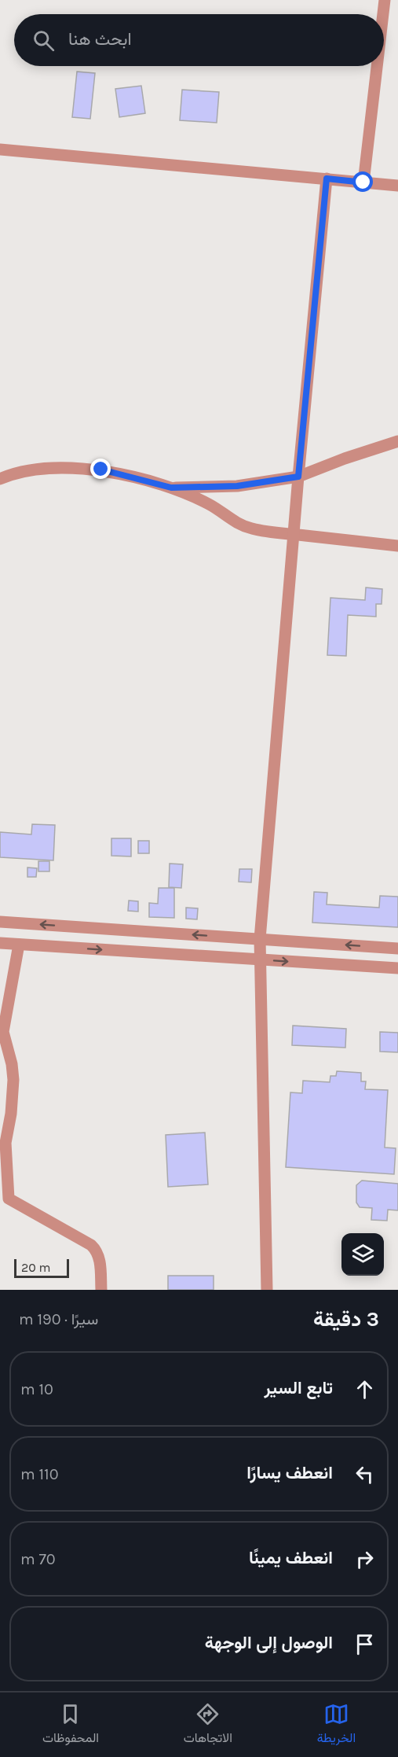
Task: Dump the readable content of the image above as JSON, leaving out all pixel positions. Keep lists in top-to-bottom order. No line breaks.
{"scale_bar":"20 m","page":{"search":"ابحث هنا","scale":"20 m","heading":["3 دقيقة","سيرًا · 190 m"],"list":[["تابع السير","10 m"],["انعطف يسارًا","110 m"],["انعطف يمينًا","70 m"],"الوصول إلى الوجهة"],"nav":["الخريطة","الاتجاهات","المحفوظات"]}}
